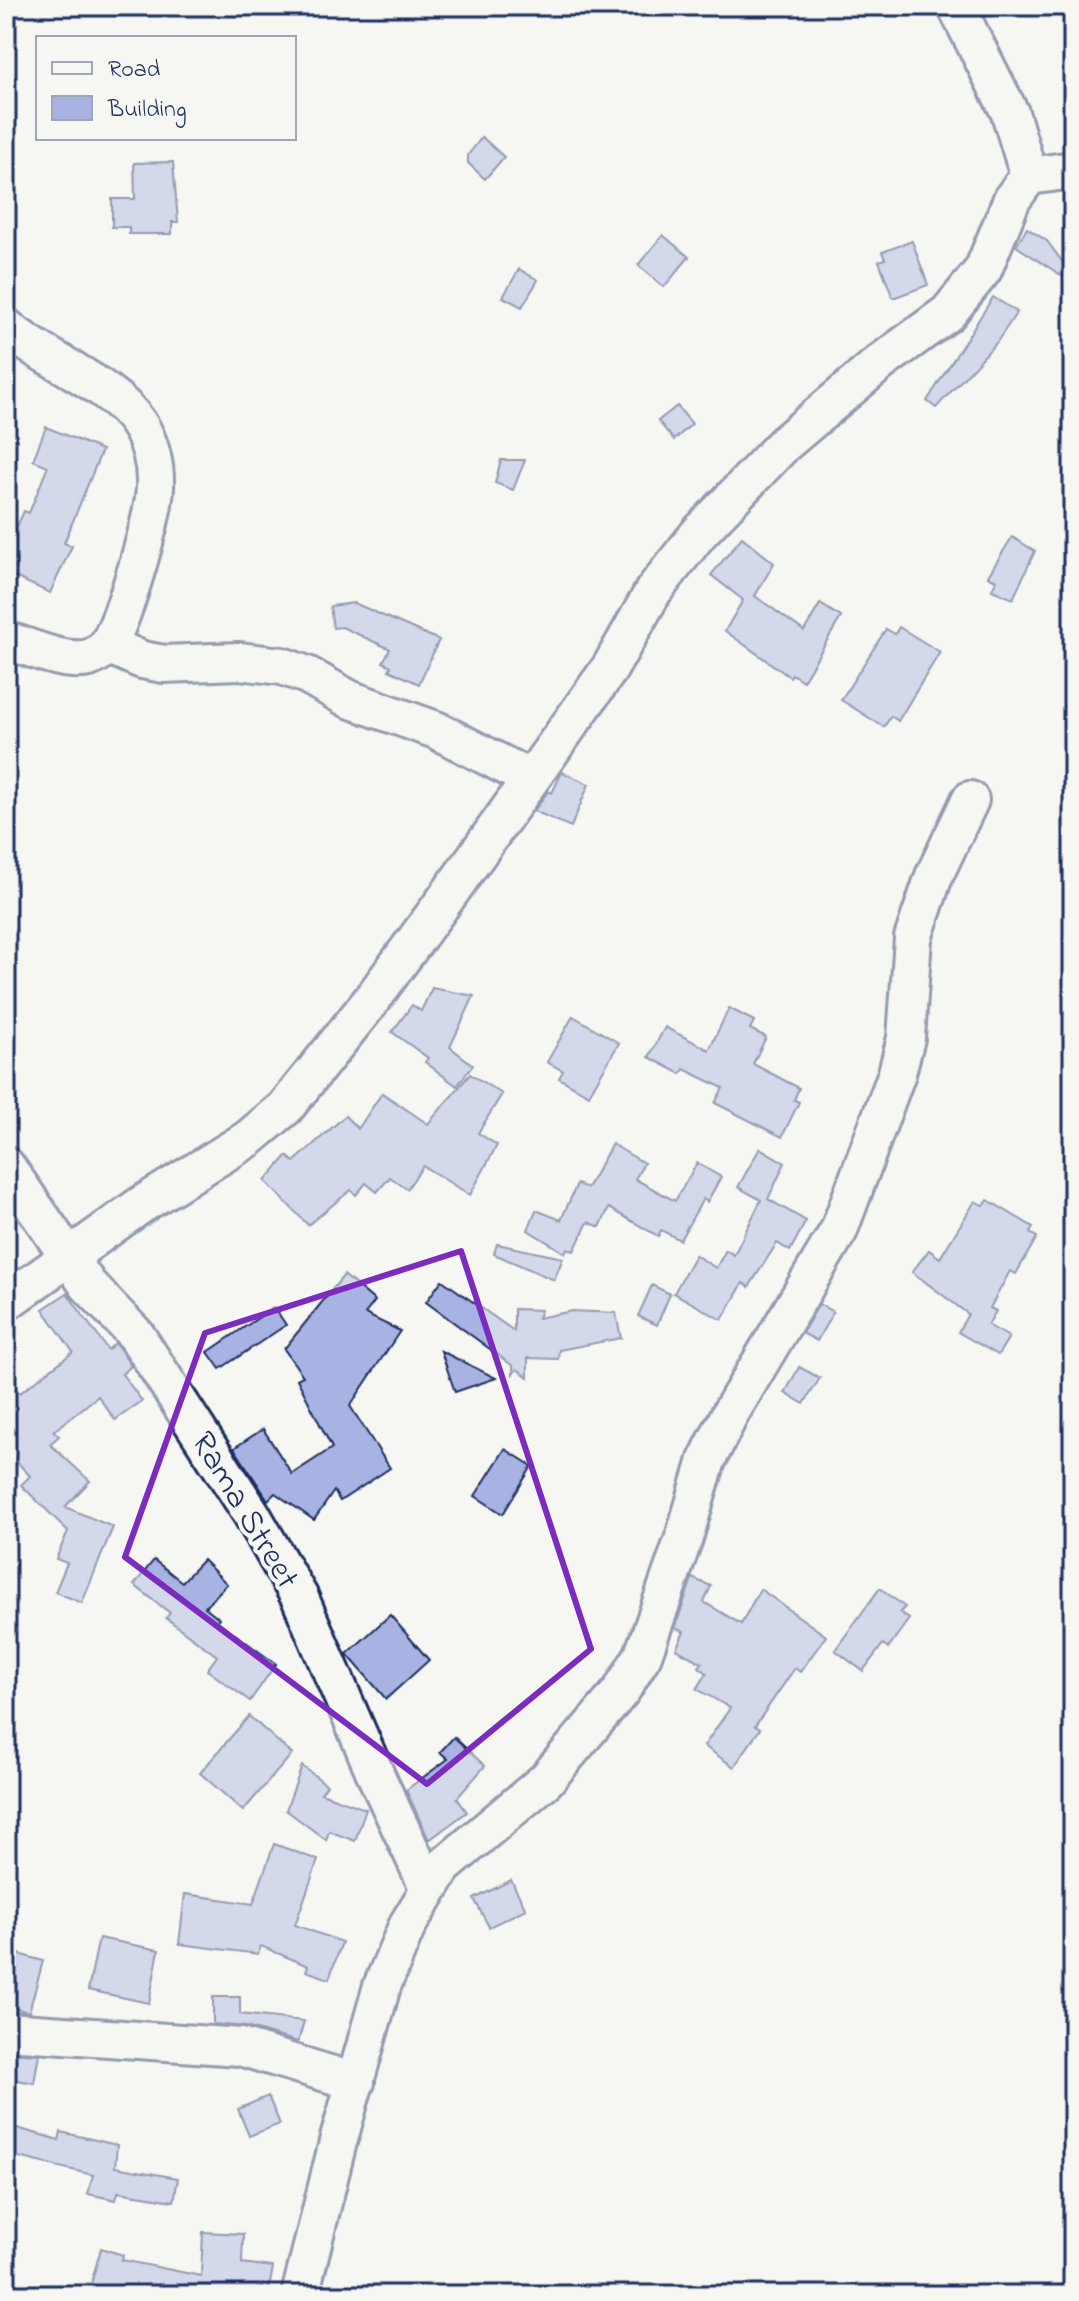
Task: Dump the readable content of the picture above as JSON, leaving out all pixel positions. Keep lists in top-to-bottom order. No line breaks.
{"streets":{"street":["Rama Street"]},"legend":["Road","Building"]}
